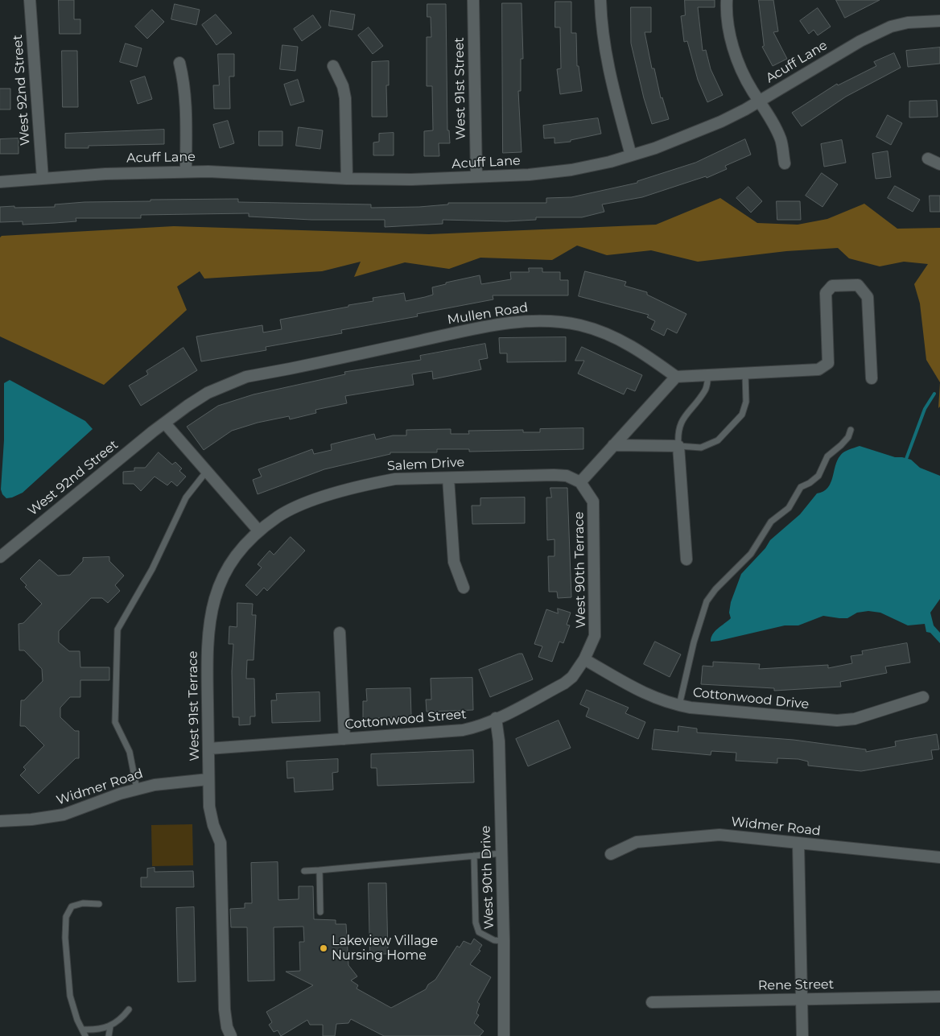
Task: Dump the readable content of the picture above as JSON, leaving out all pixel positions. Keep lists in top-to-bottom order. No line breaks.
{"streets":{"street":["Acuff Lane","West 91st Street","West 92nd Street","Mullen Road","Salem Drive","West 90th Terrace","Cottonwood Drive","West 91st Terrace","Cottonwood Street","Widmer Road","West 90th Drive","Rene Street"]},"crossings":[["Acuff Lane","West 91st Street"],["Acuff Lane","West 92nd Street"],["West 92nd Street","Mullen Road"],["Salem Drive","West 90th Terrace"],["Salem Drive","West 91st Terrace"],["West 90th Terrace","Cottonwood Drive"],["West 90th Terrace","Cottonwood Street"],["Cottonwood Drive","Cottonwood Street"],["West 91st Terrace","Cottonwood Street"],["West 91st Terrace","Widmer Road"],["Cottonwood Street","West 90th Drive"]],"places":["Lakeview Village Nursing Home"]}
